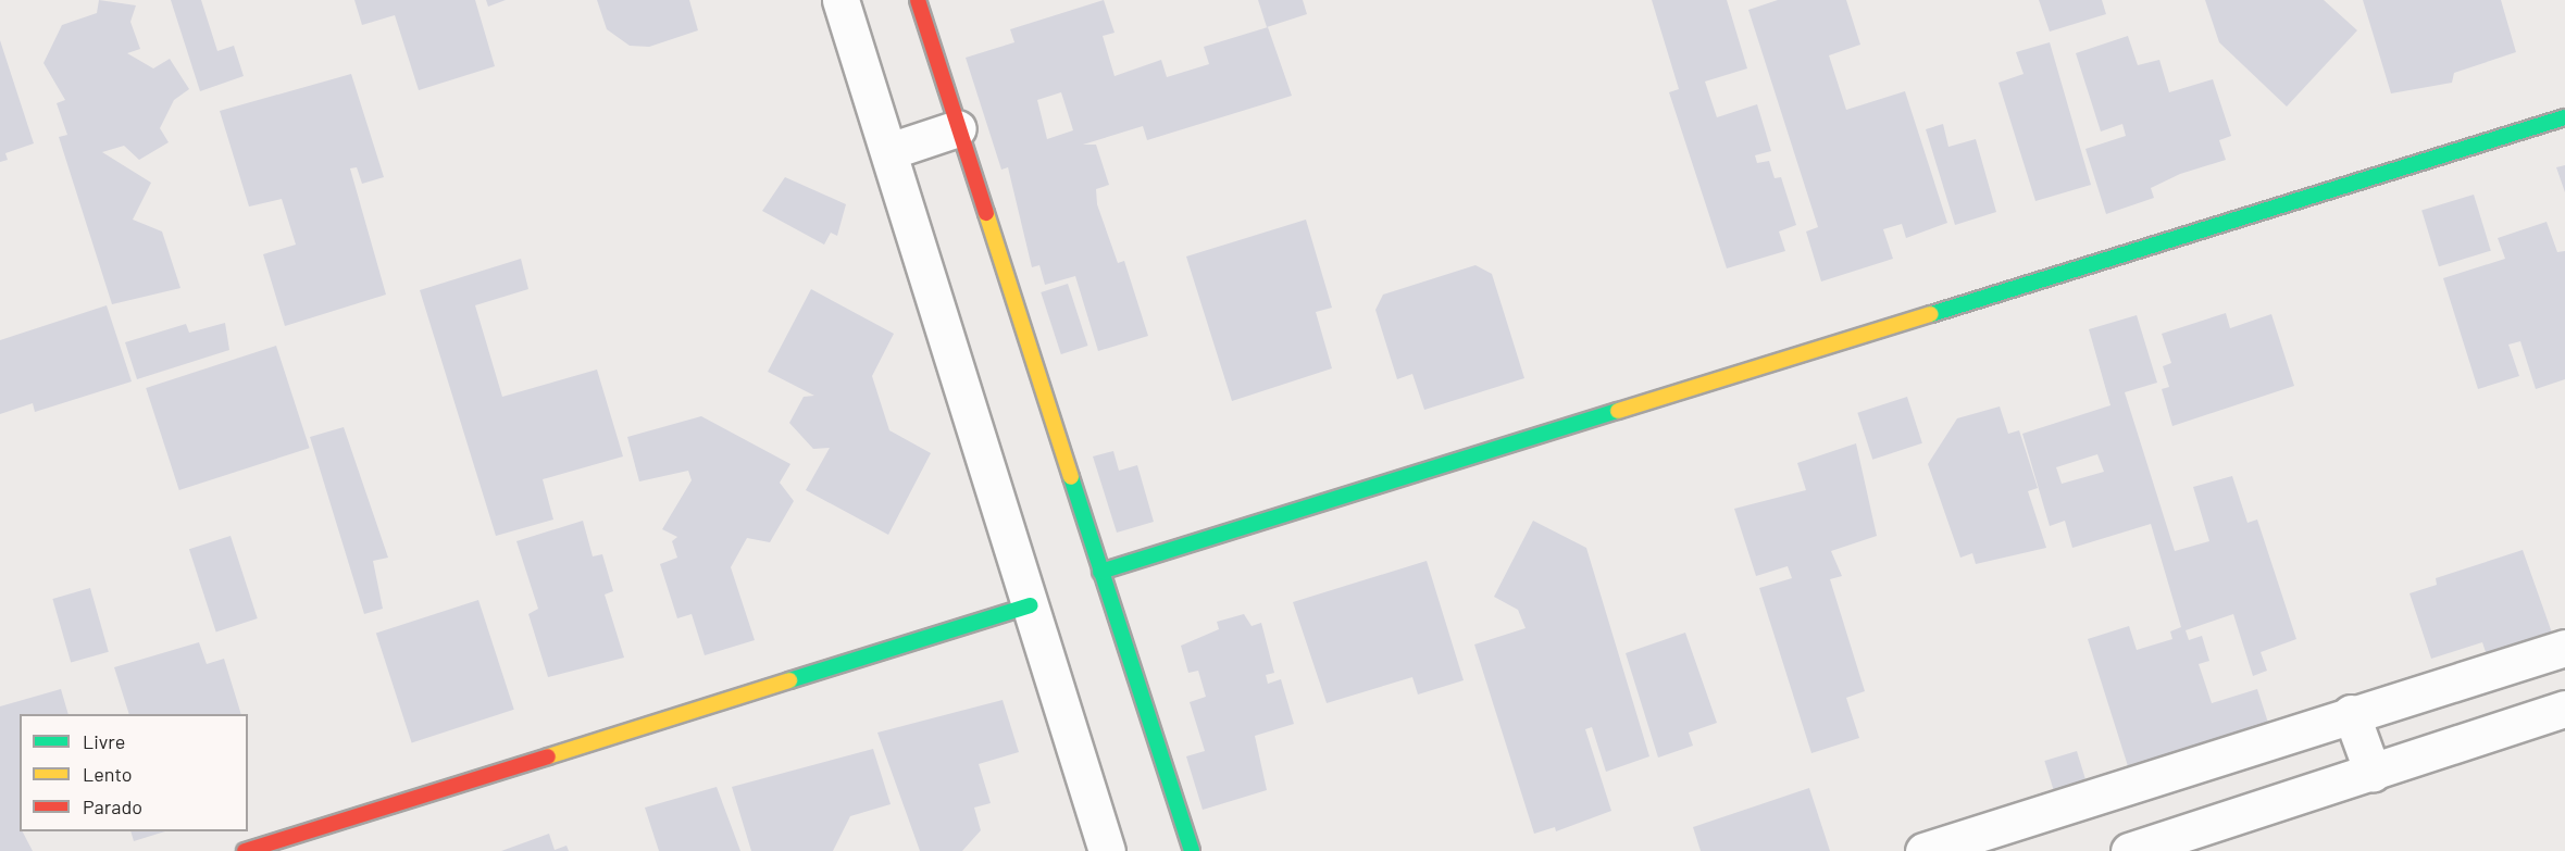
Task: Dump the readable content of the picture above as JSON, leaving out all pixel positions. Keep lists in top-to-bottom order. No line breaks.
{"legend":["Livre","Lento","Parado"]}
